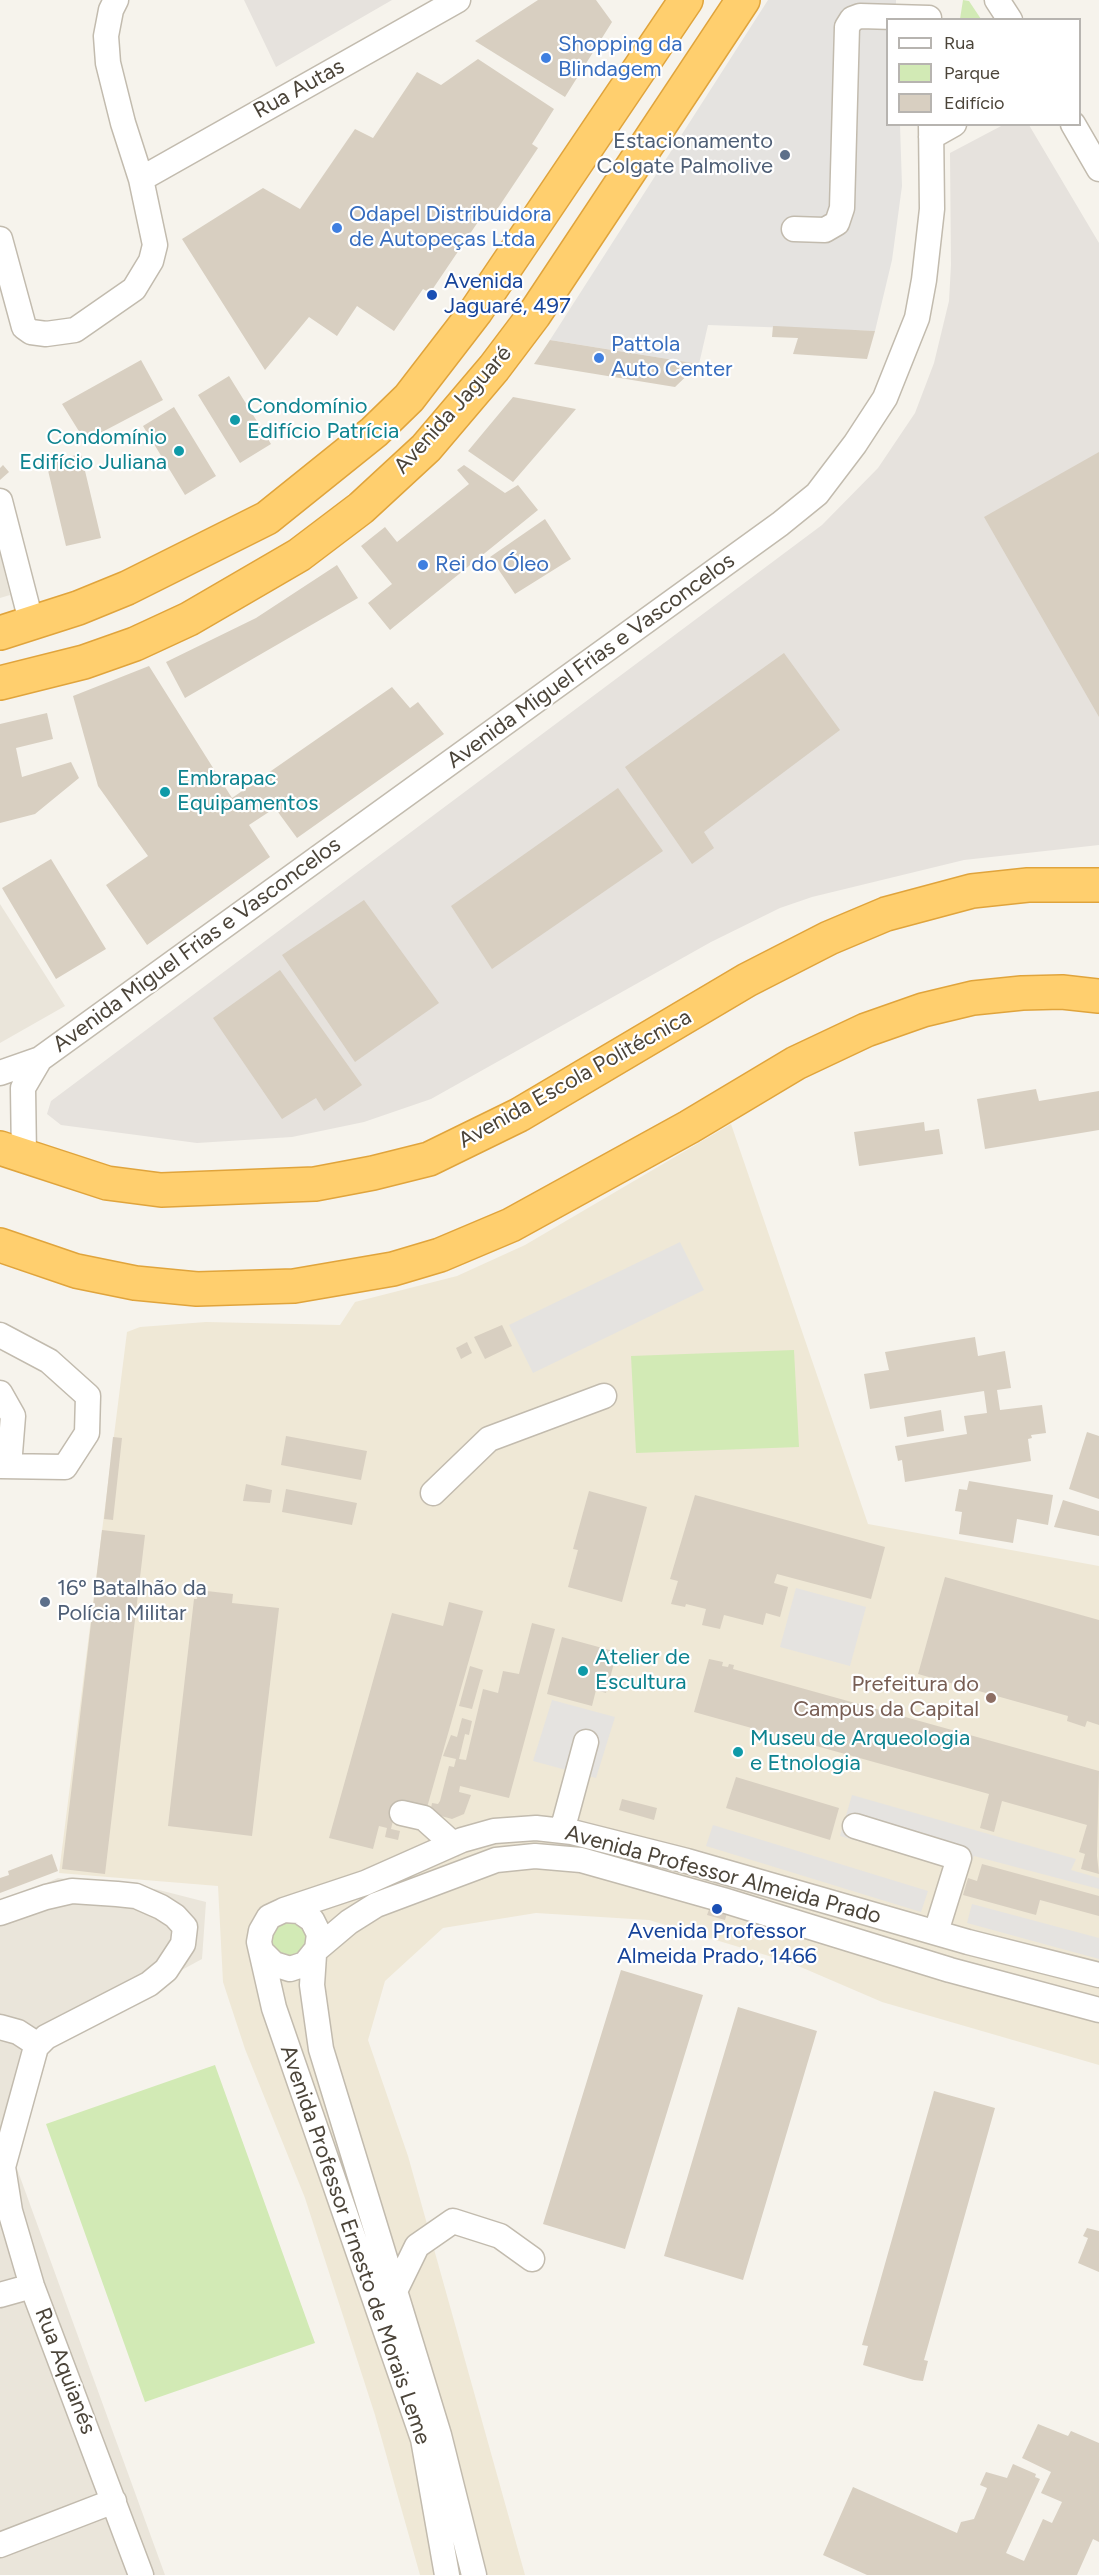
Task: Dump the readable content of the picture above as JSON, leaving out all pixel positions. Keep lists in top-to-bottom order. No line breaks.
{"streets":{"highway":["Avenida Jaguaré","Avenida Escola Politécnica"],"street":["Rua Autas","Avenida Miguel Frias e Vasconcelos","Avenida Professor Almeida Prado","Avenida Professor Ernesto de Morais Leme","Rua Aquianés"]},"crossings":[["Avenida Miguel Frias e Vasconcelos","Avenida Escola Politécnica"],["Avenida Professor Almeida Prado","Avenida Professor Ernesto de Morais Leme"]],"places":["Shopping da Blindagem","Estacionamento Colgate Palmolive","Odapel Distribuidora de Autopeças Ltda","Avenida Jaguaré, 497","Pattola Auto Center","Condomínio Edifício Patrícia","Condomínio Edifício Juliana","Rei do Óleo","Embrapac Equipamentos","16º Batalhão da Polícia Militar","Atelier de Escultura","Prefeitura do Campus da Capital","Museu de Arqueologia e Etnologia","Avenida Professor Almeida Prado, 1466"],"legend":["Rua","Parque","Edifício"]}
